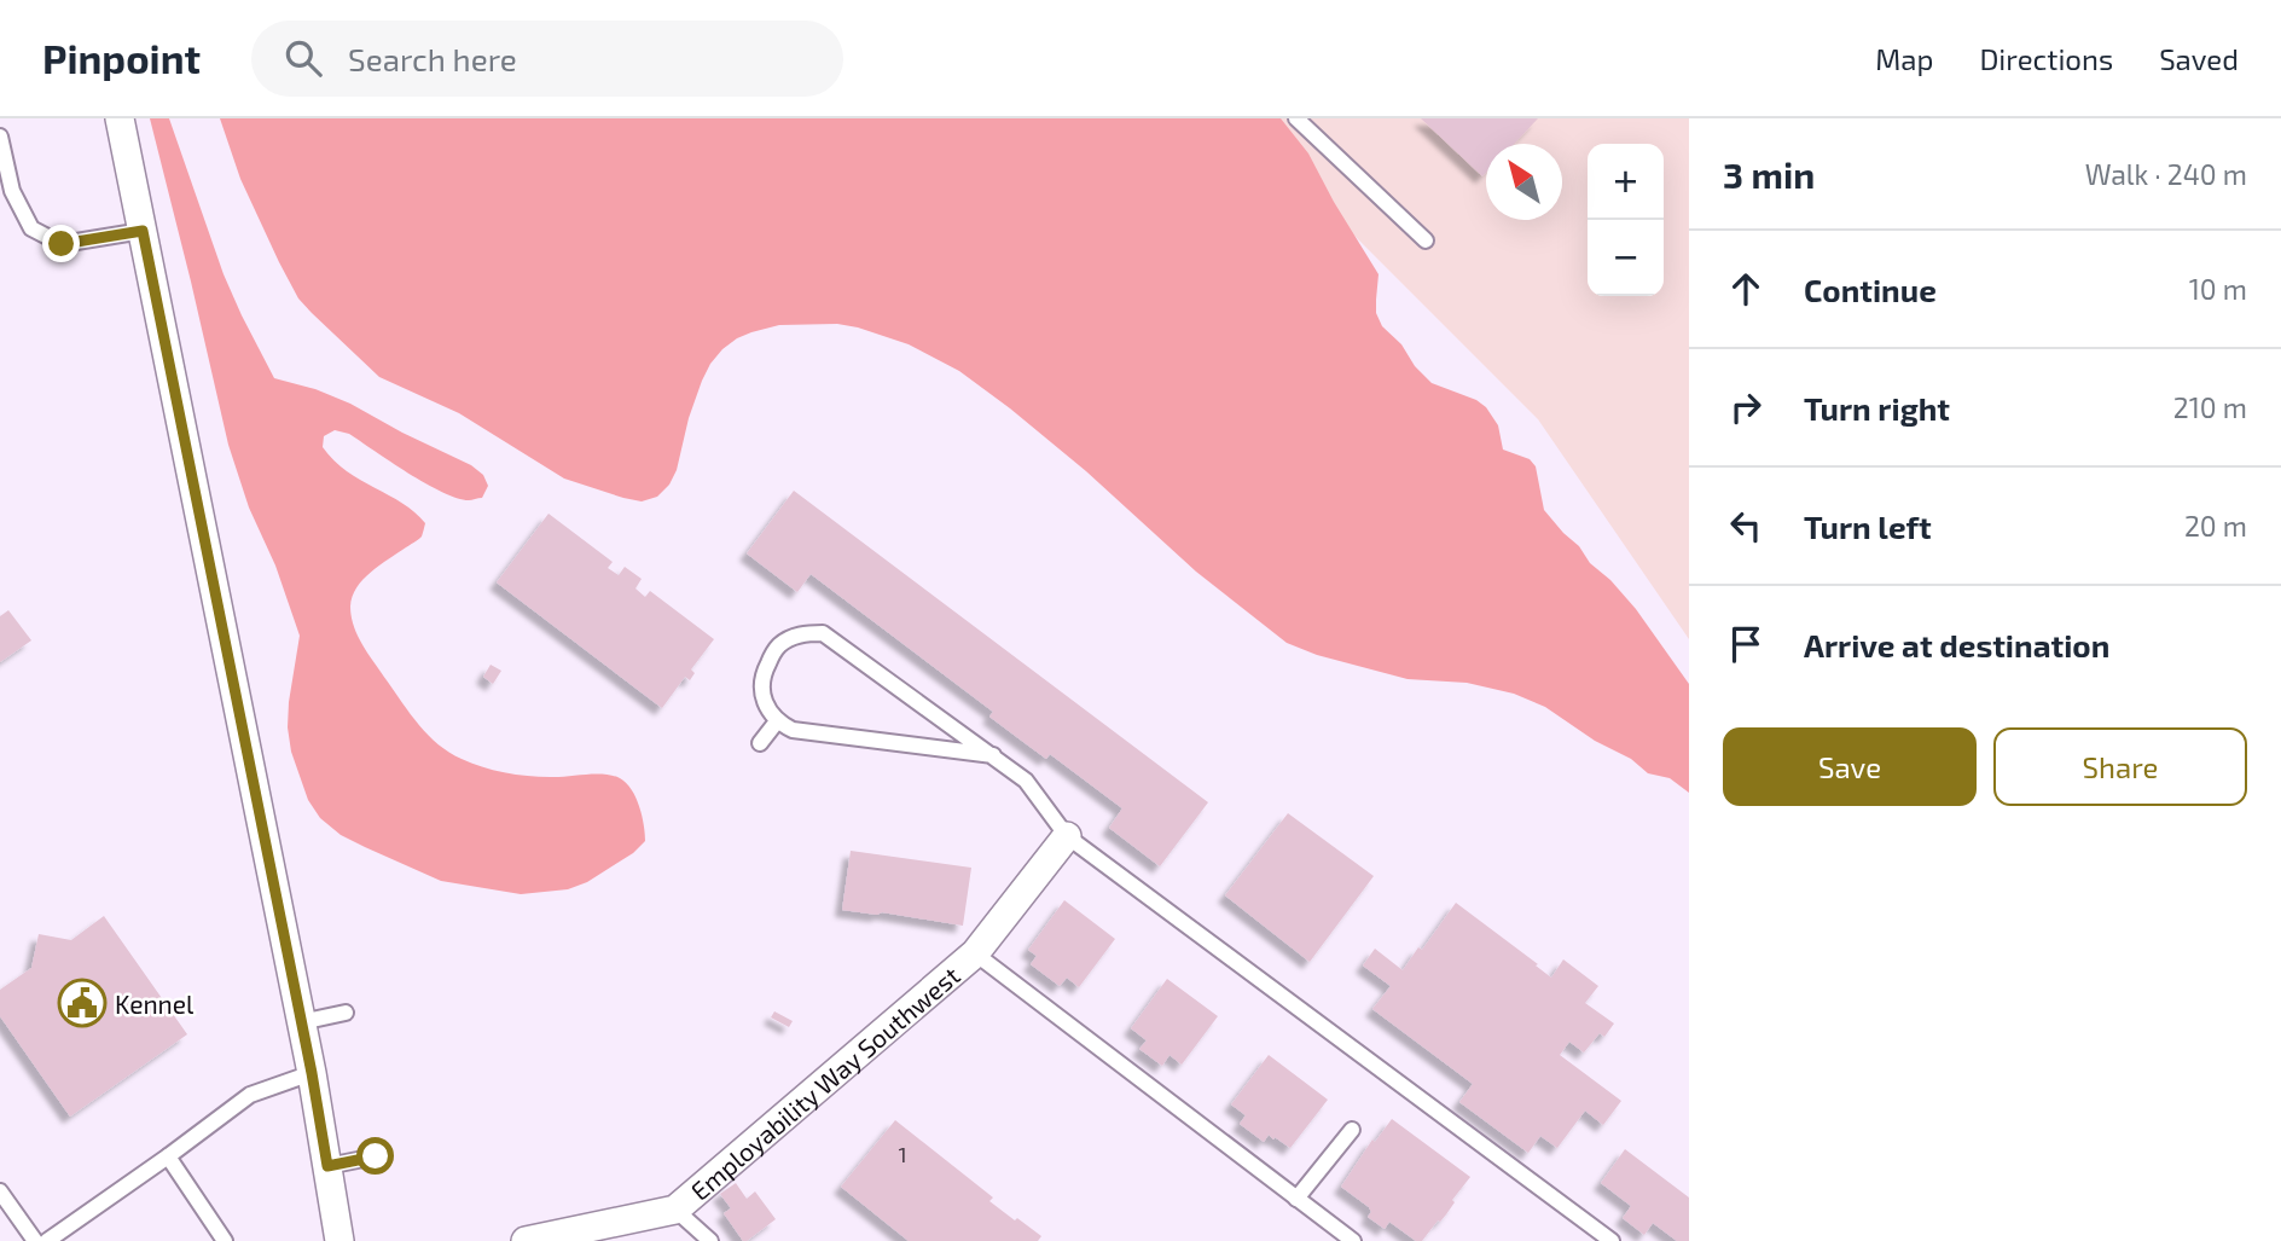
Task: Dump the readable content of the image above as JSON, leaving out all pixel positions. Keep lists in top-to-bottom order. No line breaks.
{"streets":{"street":["Employability Way Southwest"]},"places":{"public building":["Kennel"]},"house_numbers":["1"],"north":"top left","page":{"header":"Pinpoint","search":"Search here","nav":["Map","Directions","Saved"],"heading":["3 min","Walk · 240 m"],"map_buttons":["+","−"],"list":[["Continue","10 m"],["Turn right","210 m"],["Turn left","20 m"],"Arrive at destination"],"buttons":["Save","Share"]}}
